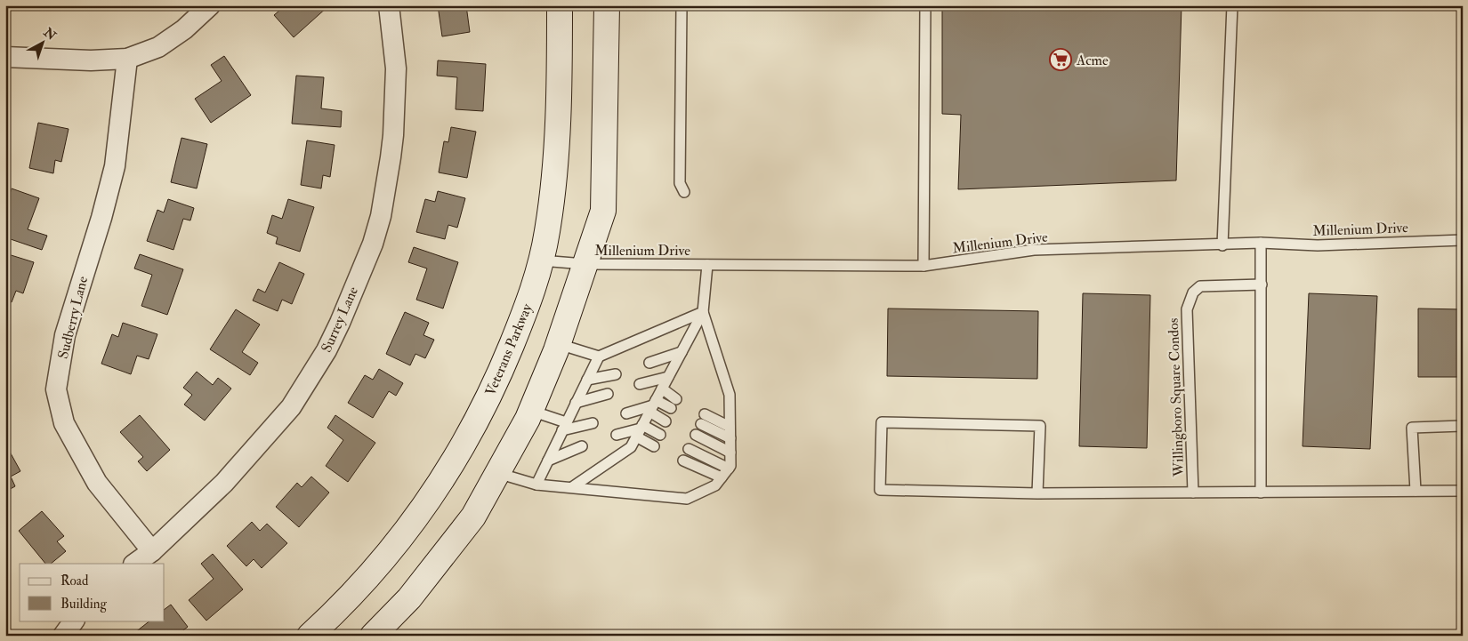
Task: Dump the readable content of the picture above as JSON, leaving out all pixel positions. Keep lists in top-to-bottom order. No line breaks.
{"streets":{"main road":["Veterans Parkway"],"street":["Sudberry Lane","Surrey Lane"],"lane":["Millenium Drive","Willingboro Square Condos"]},"crossings":[["Millenium Drive","Veterans Parkway"],["Sudberry Lane","Surrey Lane"]],"places":{"supermarket":["Acme"]},"legend":["Road","Building"],"north":"top right"}
